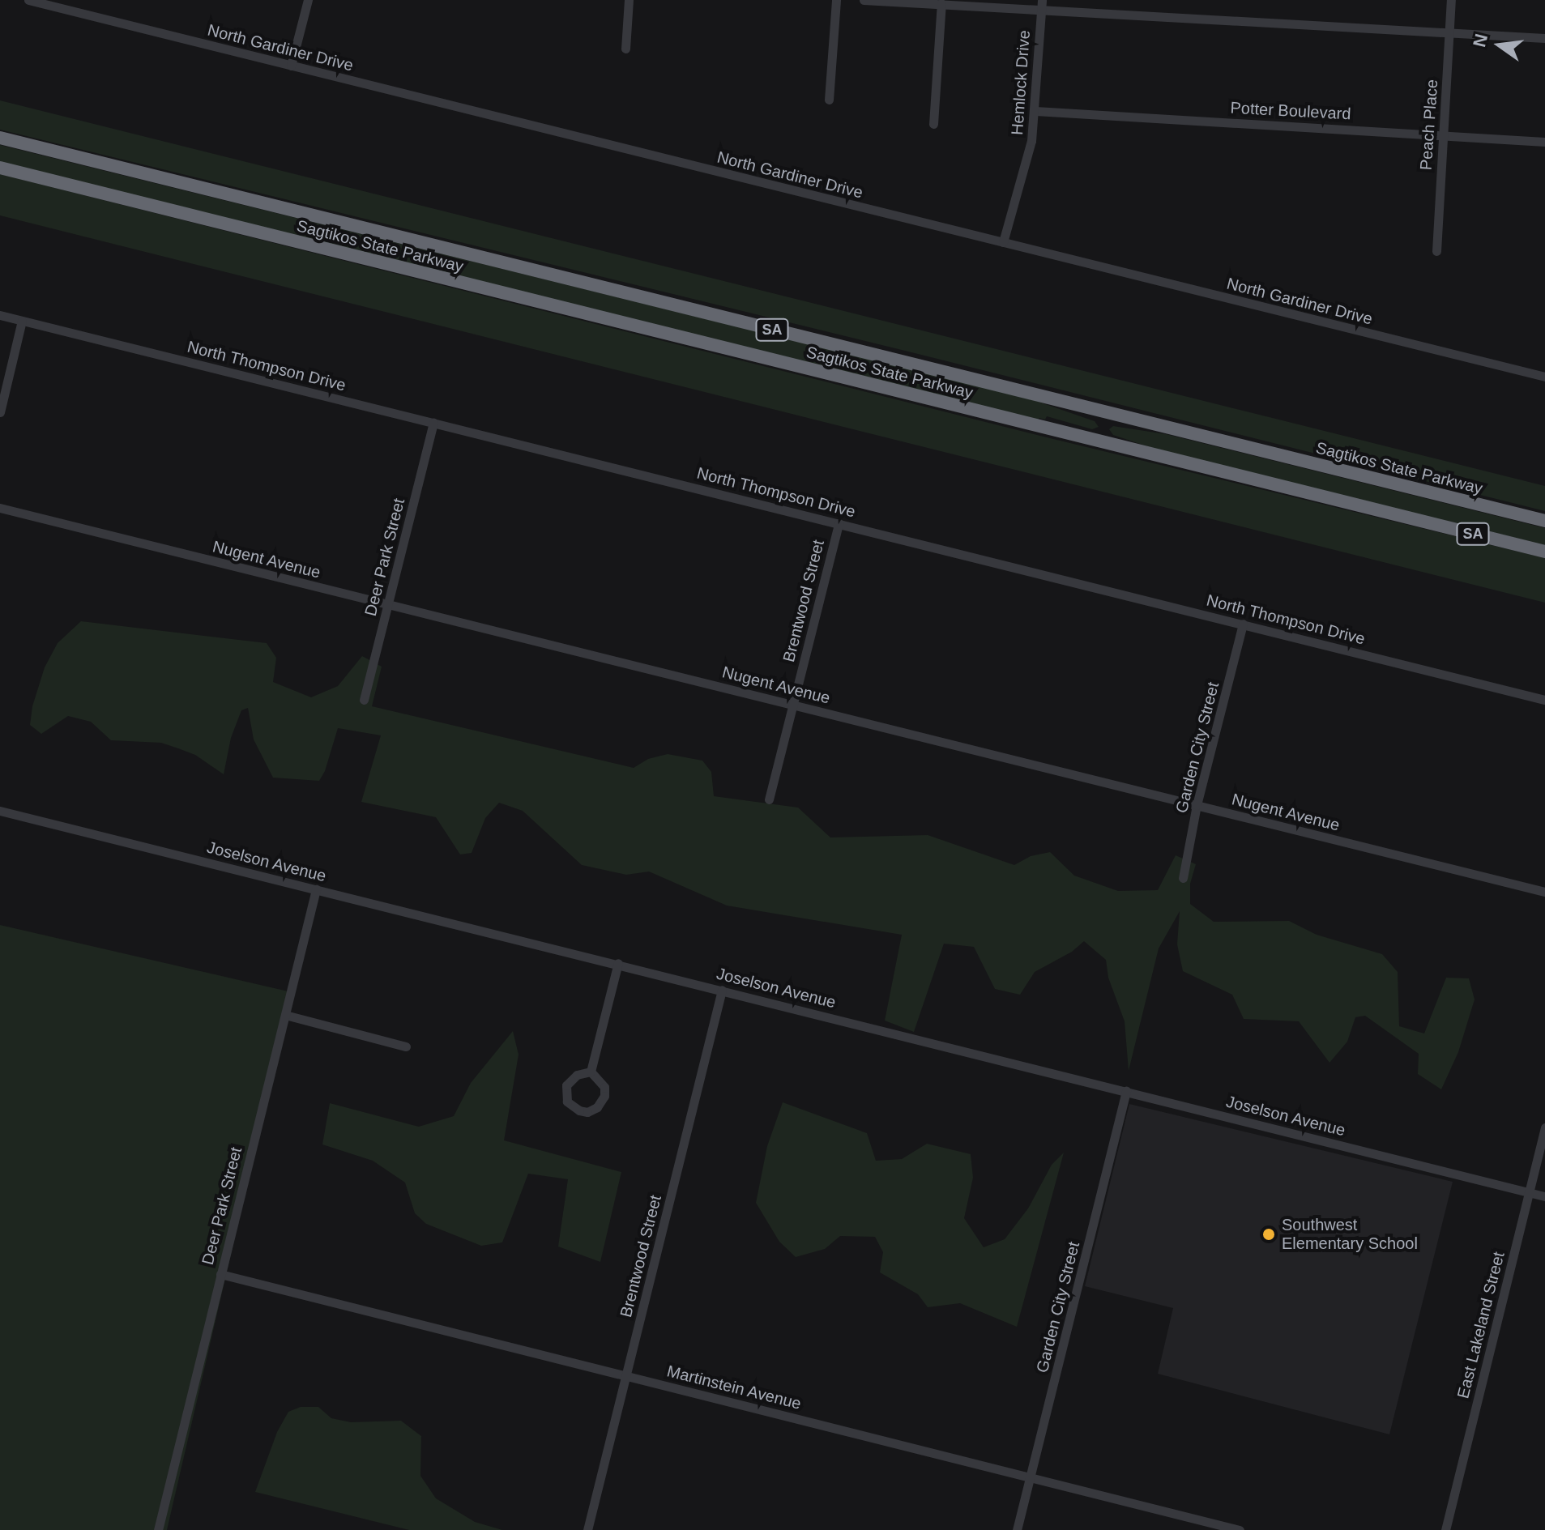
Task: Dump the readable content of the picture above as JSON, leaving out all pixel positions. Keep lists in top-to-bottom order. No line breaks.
{"streets":{"highway":["Sagtikos State Parkway","SA"],"street":["North Gardiner Drive","Hemlock Drive","Potter Boulevard","Peach Place","North Thompson Drive","Deer Park Street","Nugent Avenue","Brentwood Street","Garden City Street","Joselson Avenue","East Lakeland Street","Martinstein Avenue"]},"crossings":[["North Gardiner Drive","Hemlock Drive"],["Hemlock Drive","Potter Boulevard"],["Potter Boulevard","Peach Place"],["North Thompson Drive","Deer Park Street"],["North Thompson Drive","Brentwood Street"],["North Thompson Drive","Garden City Street"],["Deer Park Street","Nugent Avenue"],["Deer Park Street","Joselson Avenue"],["Deer Park Street","Martinstein Avenue"],["Nugent Avenue","Brentwood Street"],["Nugent Avenue","Garden City Street"],["Brentwood Street","Joselson Avenue"],["Brentwood Street","Martinstein Avenue"],["Garden City Street","Joselson Avenue"],["Garden City Street","Martinstein Avenue"],["Joselson Avenue","East Lakeland Street"]],"places":["Southwest Elementary School"],"north":"left"}
